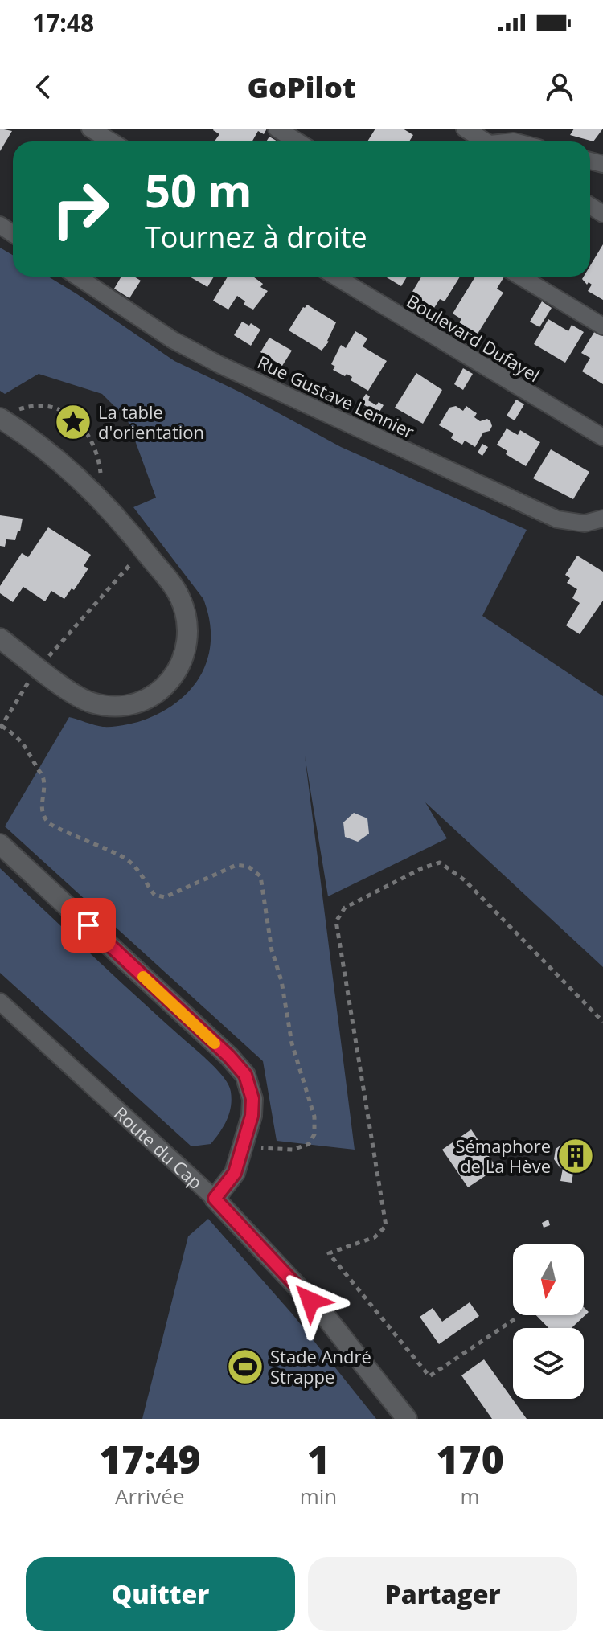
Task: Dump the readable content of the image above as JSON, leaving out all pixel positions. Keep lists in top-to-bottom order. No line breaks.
{"streets":{"street":["Boulevard Dufayel","Rue Gustave Lennier","Route du Cap"]},"places":{"place":["La table d'orientation"],"building":["Sémaphore de La Hève"],"sports":["Stade André Strappe"]},"north":"bottom","page":{"status":"17:48","header":"GoPilot","turn":["50 m","Tournez à droite"],"eta":["17:49","Arrivée","1","min","170","m"],"buttons":["Quitter","Partager"]}}
